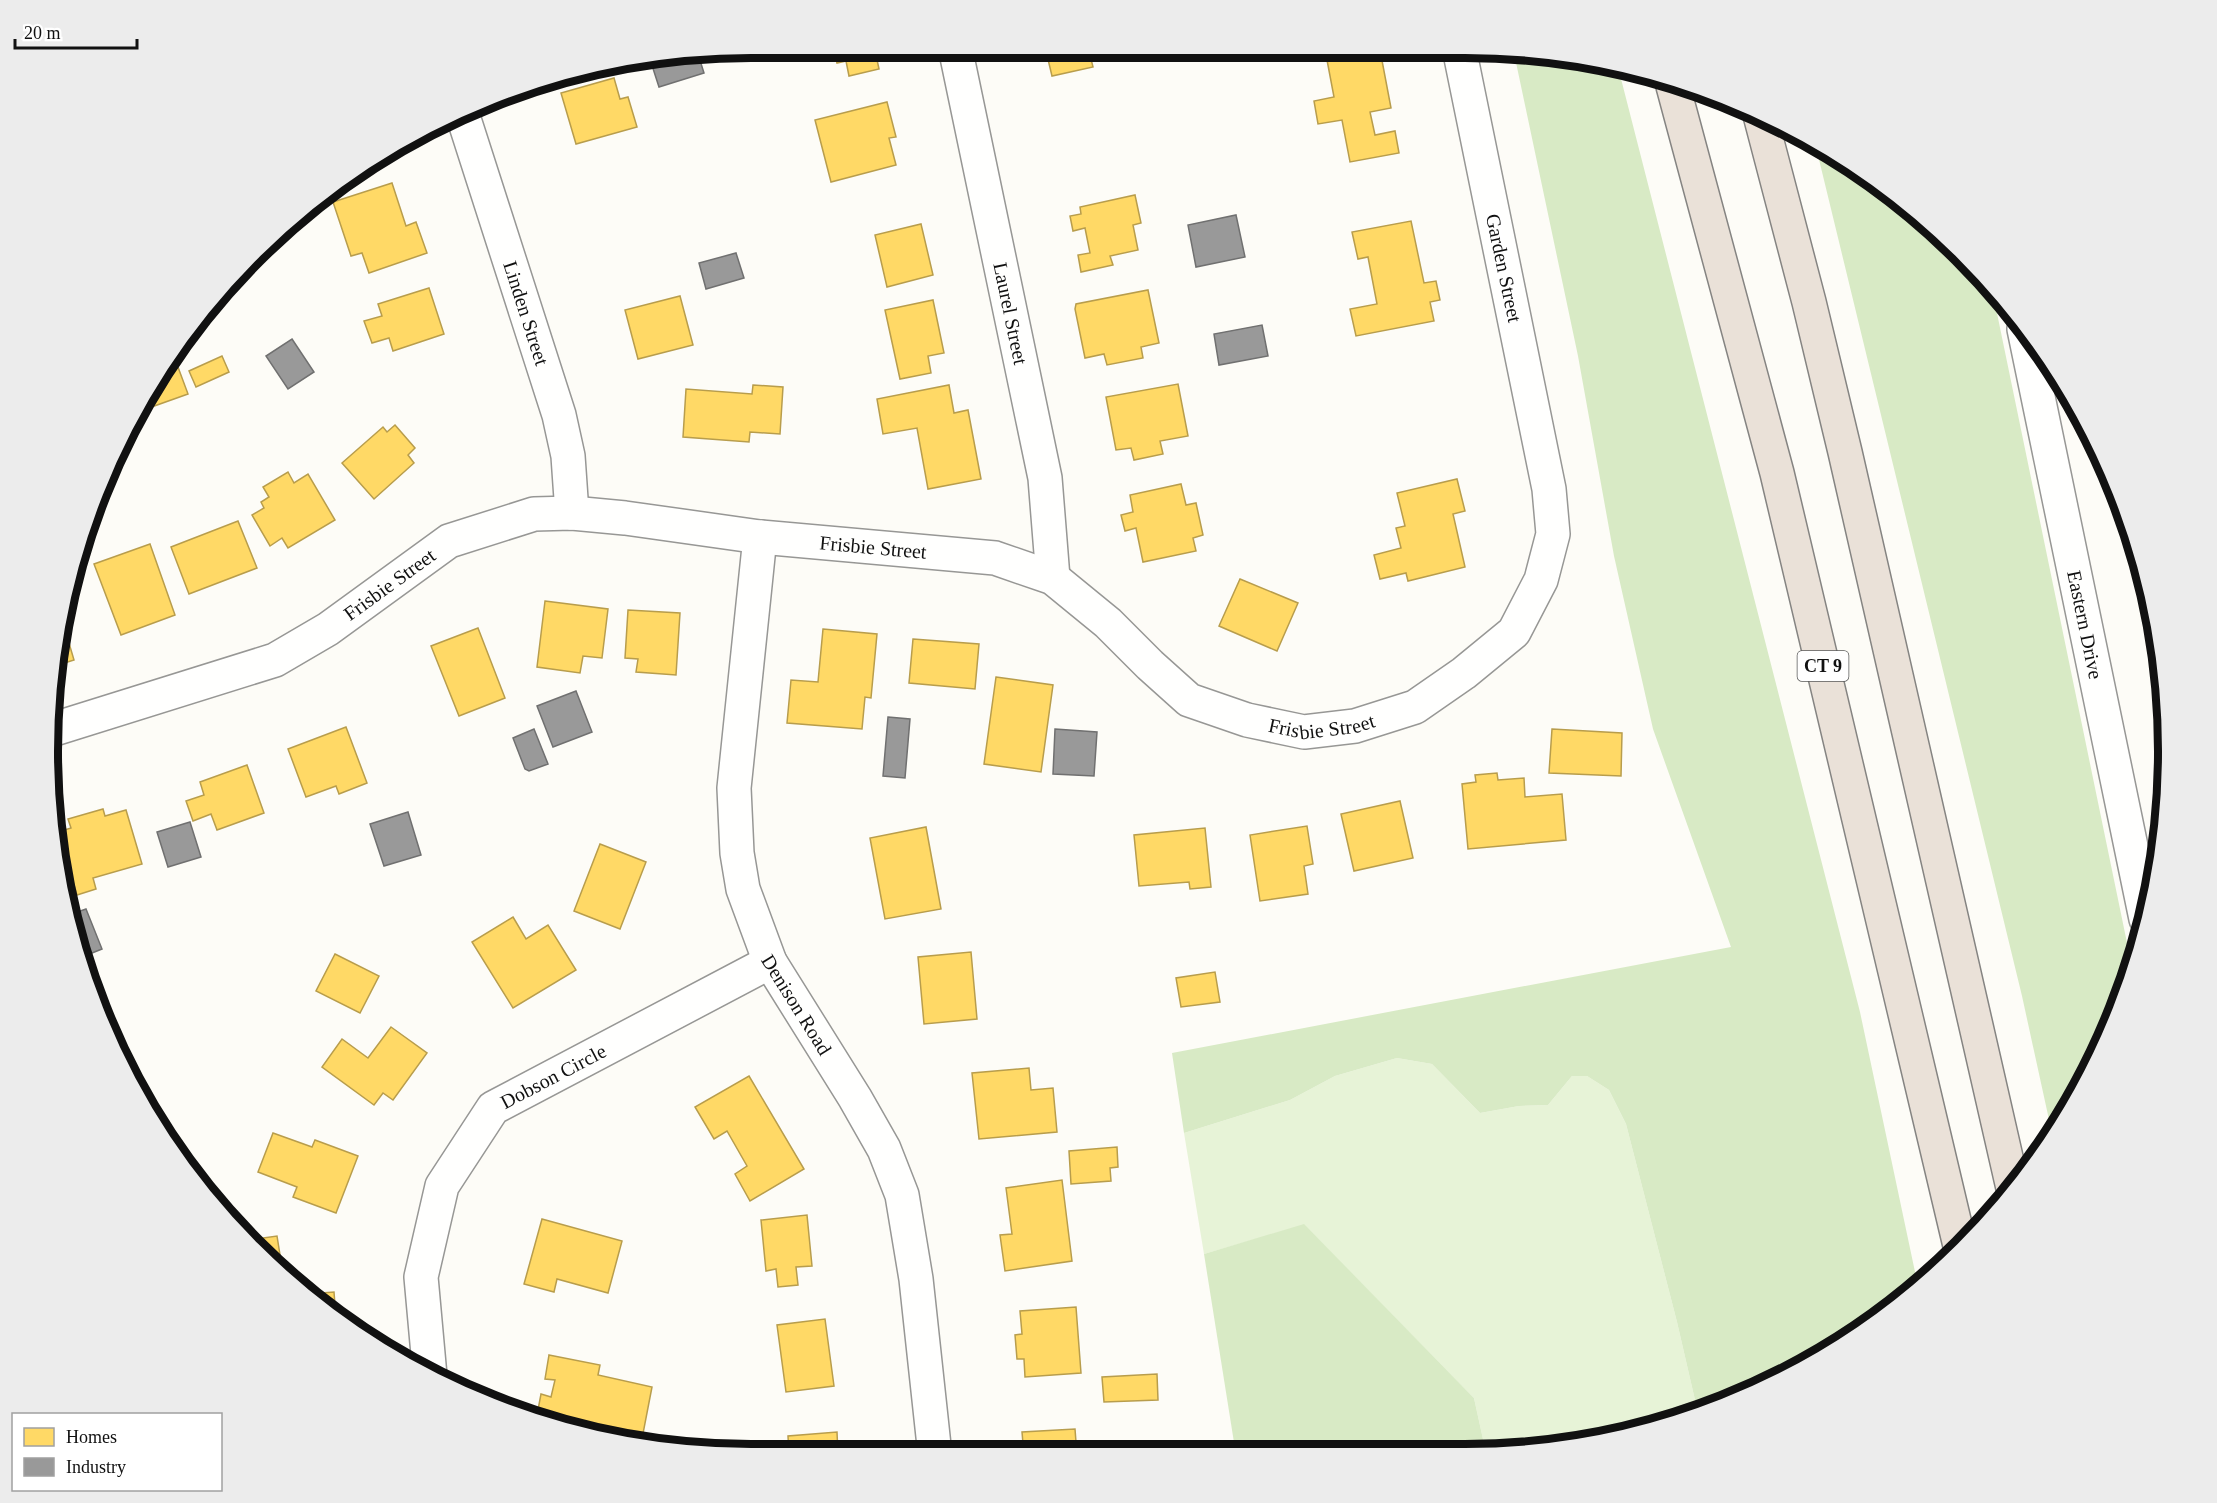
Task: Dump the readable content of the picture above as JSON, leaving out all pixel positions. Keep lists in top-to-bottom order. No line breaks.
{"streets":{"highway":["CT 9"],"street":["Garden Street","Linden Street","Laurel Street","Frisbie Street","Eastern Drive","Denison Road","Dobson Circle"]},"crossings":[["Garden Street","Frisbie Street"],["Linden Street","Frisbie Street"],["Laurel Street","Frisbie Street"],["Frisbie Street","Denison Road"],["Denison Road","Dobson Circle"]],"legend":["Homes","Industry"],"scale_bar":"20 m"}
